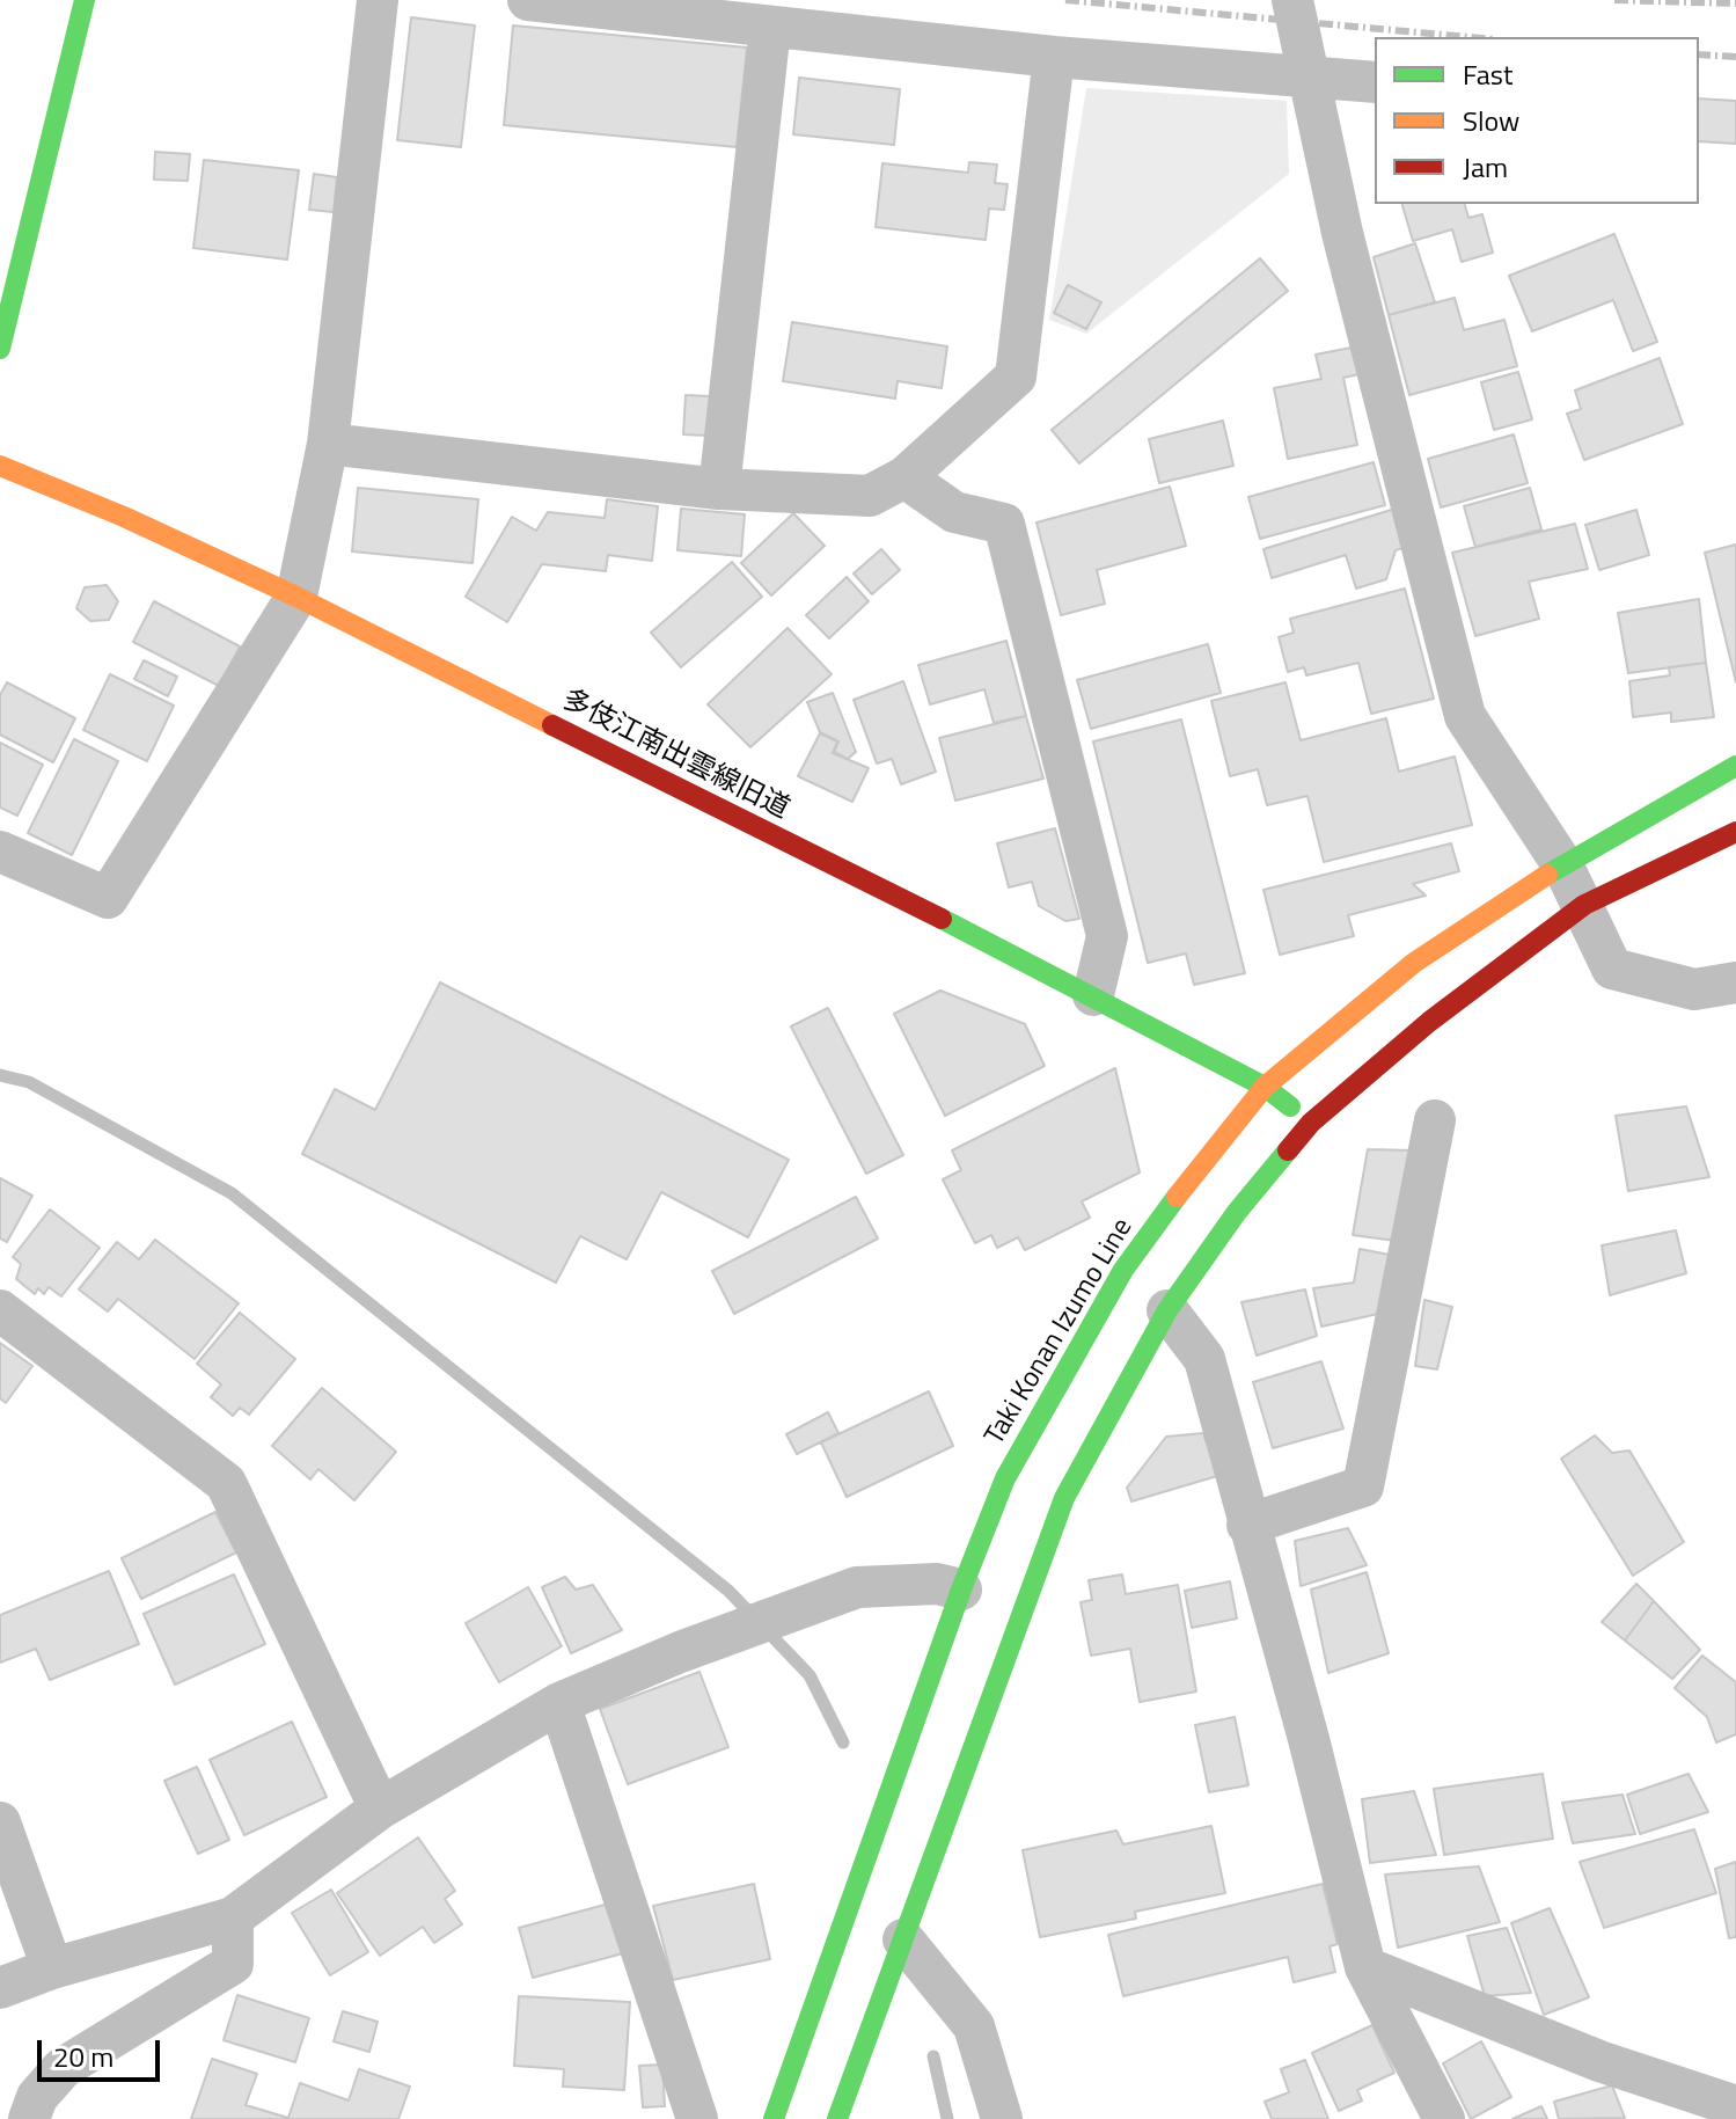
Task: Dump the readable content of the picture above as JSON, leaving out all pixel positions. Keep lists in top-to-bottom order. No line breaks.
{"streets":{"main road":["多伎江南出雲線旧道","Taki Konan Izumo Line"]},"crossings":[["多伎江南出雲線旧道","Taki Konan Izumo Line"]],"legend":["Fast","Slow","Jam"],"scale_bar":"20 m"}
